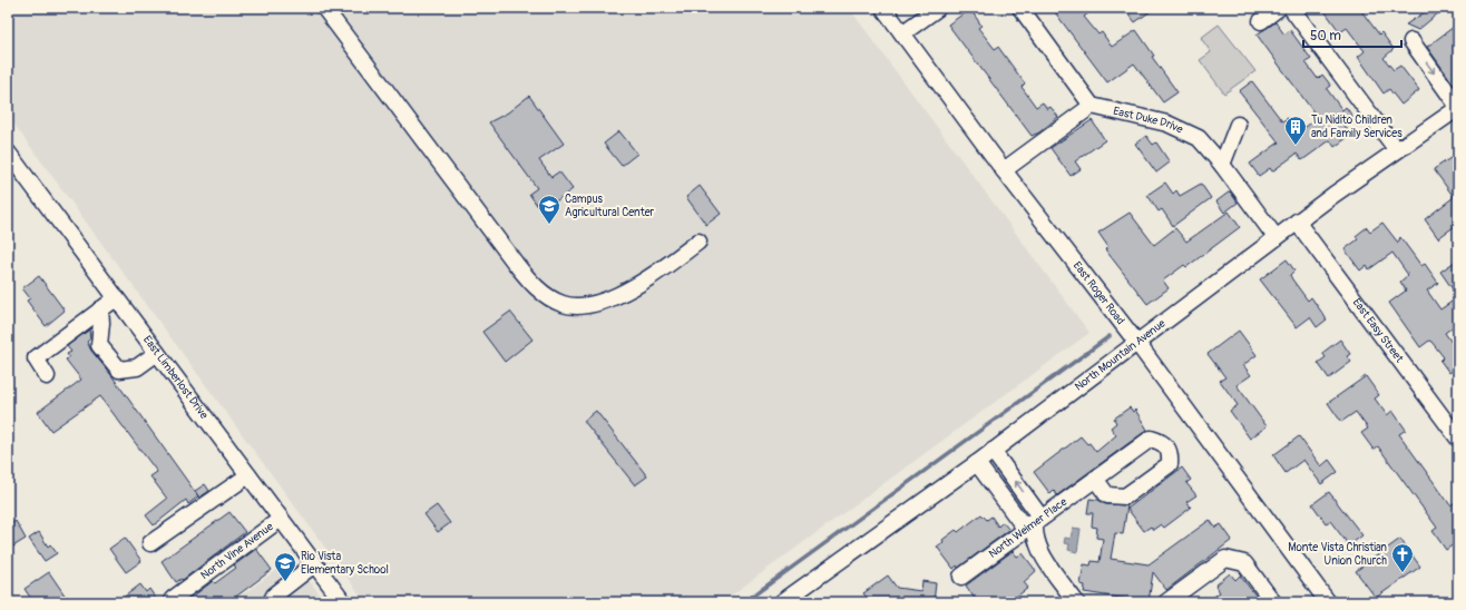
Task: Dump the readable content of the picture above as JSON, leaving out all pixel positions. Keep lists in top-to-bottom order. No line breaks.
{"streets":{"street":["East Duke Drive","East Roger Road","East Easy Street","North Mountain Avenue","East Limberlost Drive","North Weimer Place","North Vine Avenue"]},"crossings":[["East Duke Drive","North Mountain Avenue"],["East Roger Road","North Mountain Avenue"],["East Easy Street","North Mountain Avenue"],["East Limberlost Drive","North Vine Avenue"]],"places":{"building":["Tu Nidito Children and Family Services"],"school or university":["Campus Agricultural Center","Rio Vista Elementary School"],"church":["Monte Vista Christian Union Church"]},"scale_bar":"50 m"}
